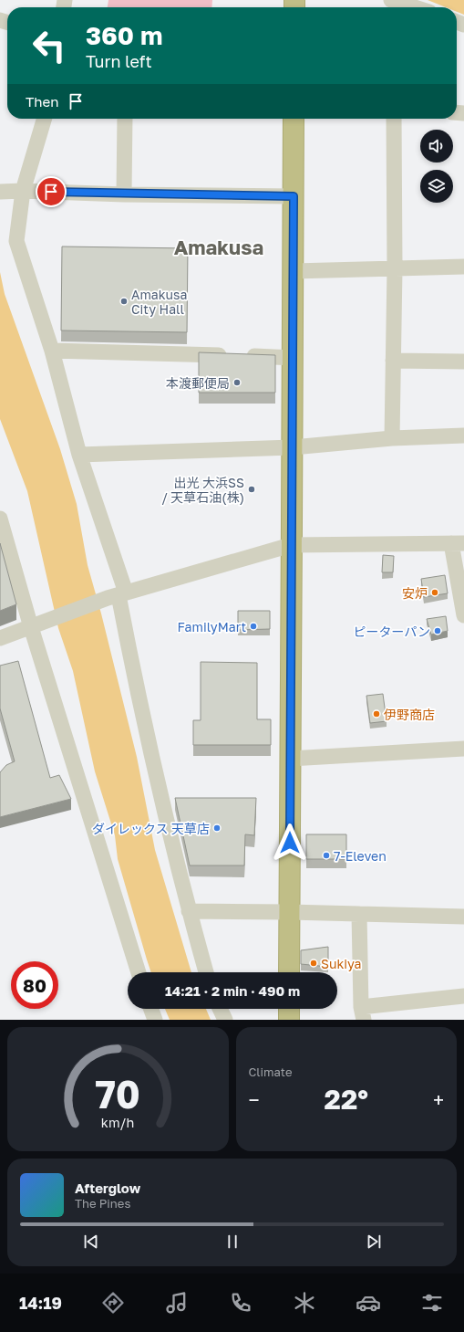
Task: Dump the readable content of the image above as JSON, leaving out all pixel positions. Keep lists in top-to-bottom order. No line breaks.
{"districts":["Amakusa"],"places":["Amakusa City Hall","本渡郵便局","出光 大浜SS / 天草石油(株)","安炉","FamilyMart","ピーターパン","伊野商店","ダイレックス 天草店","7-Eleven","Sukiya"],"page":{"turn":["360 m","Turn left"],"then":"Then","limit":"80","trip":"14:21 · 2 min · 490 m","tile":"Climate","heat":["−","22°","+"],"song":["Afterglow","The Pines"],"tabs":"14:19","gauge":["70","km/h"]}}
